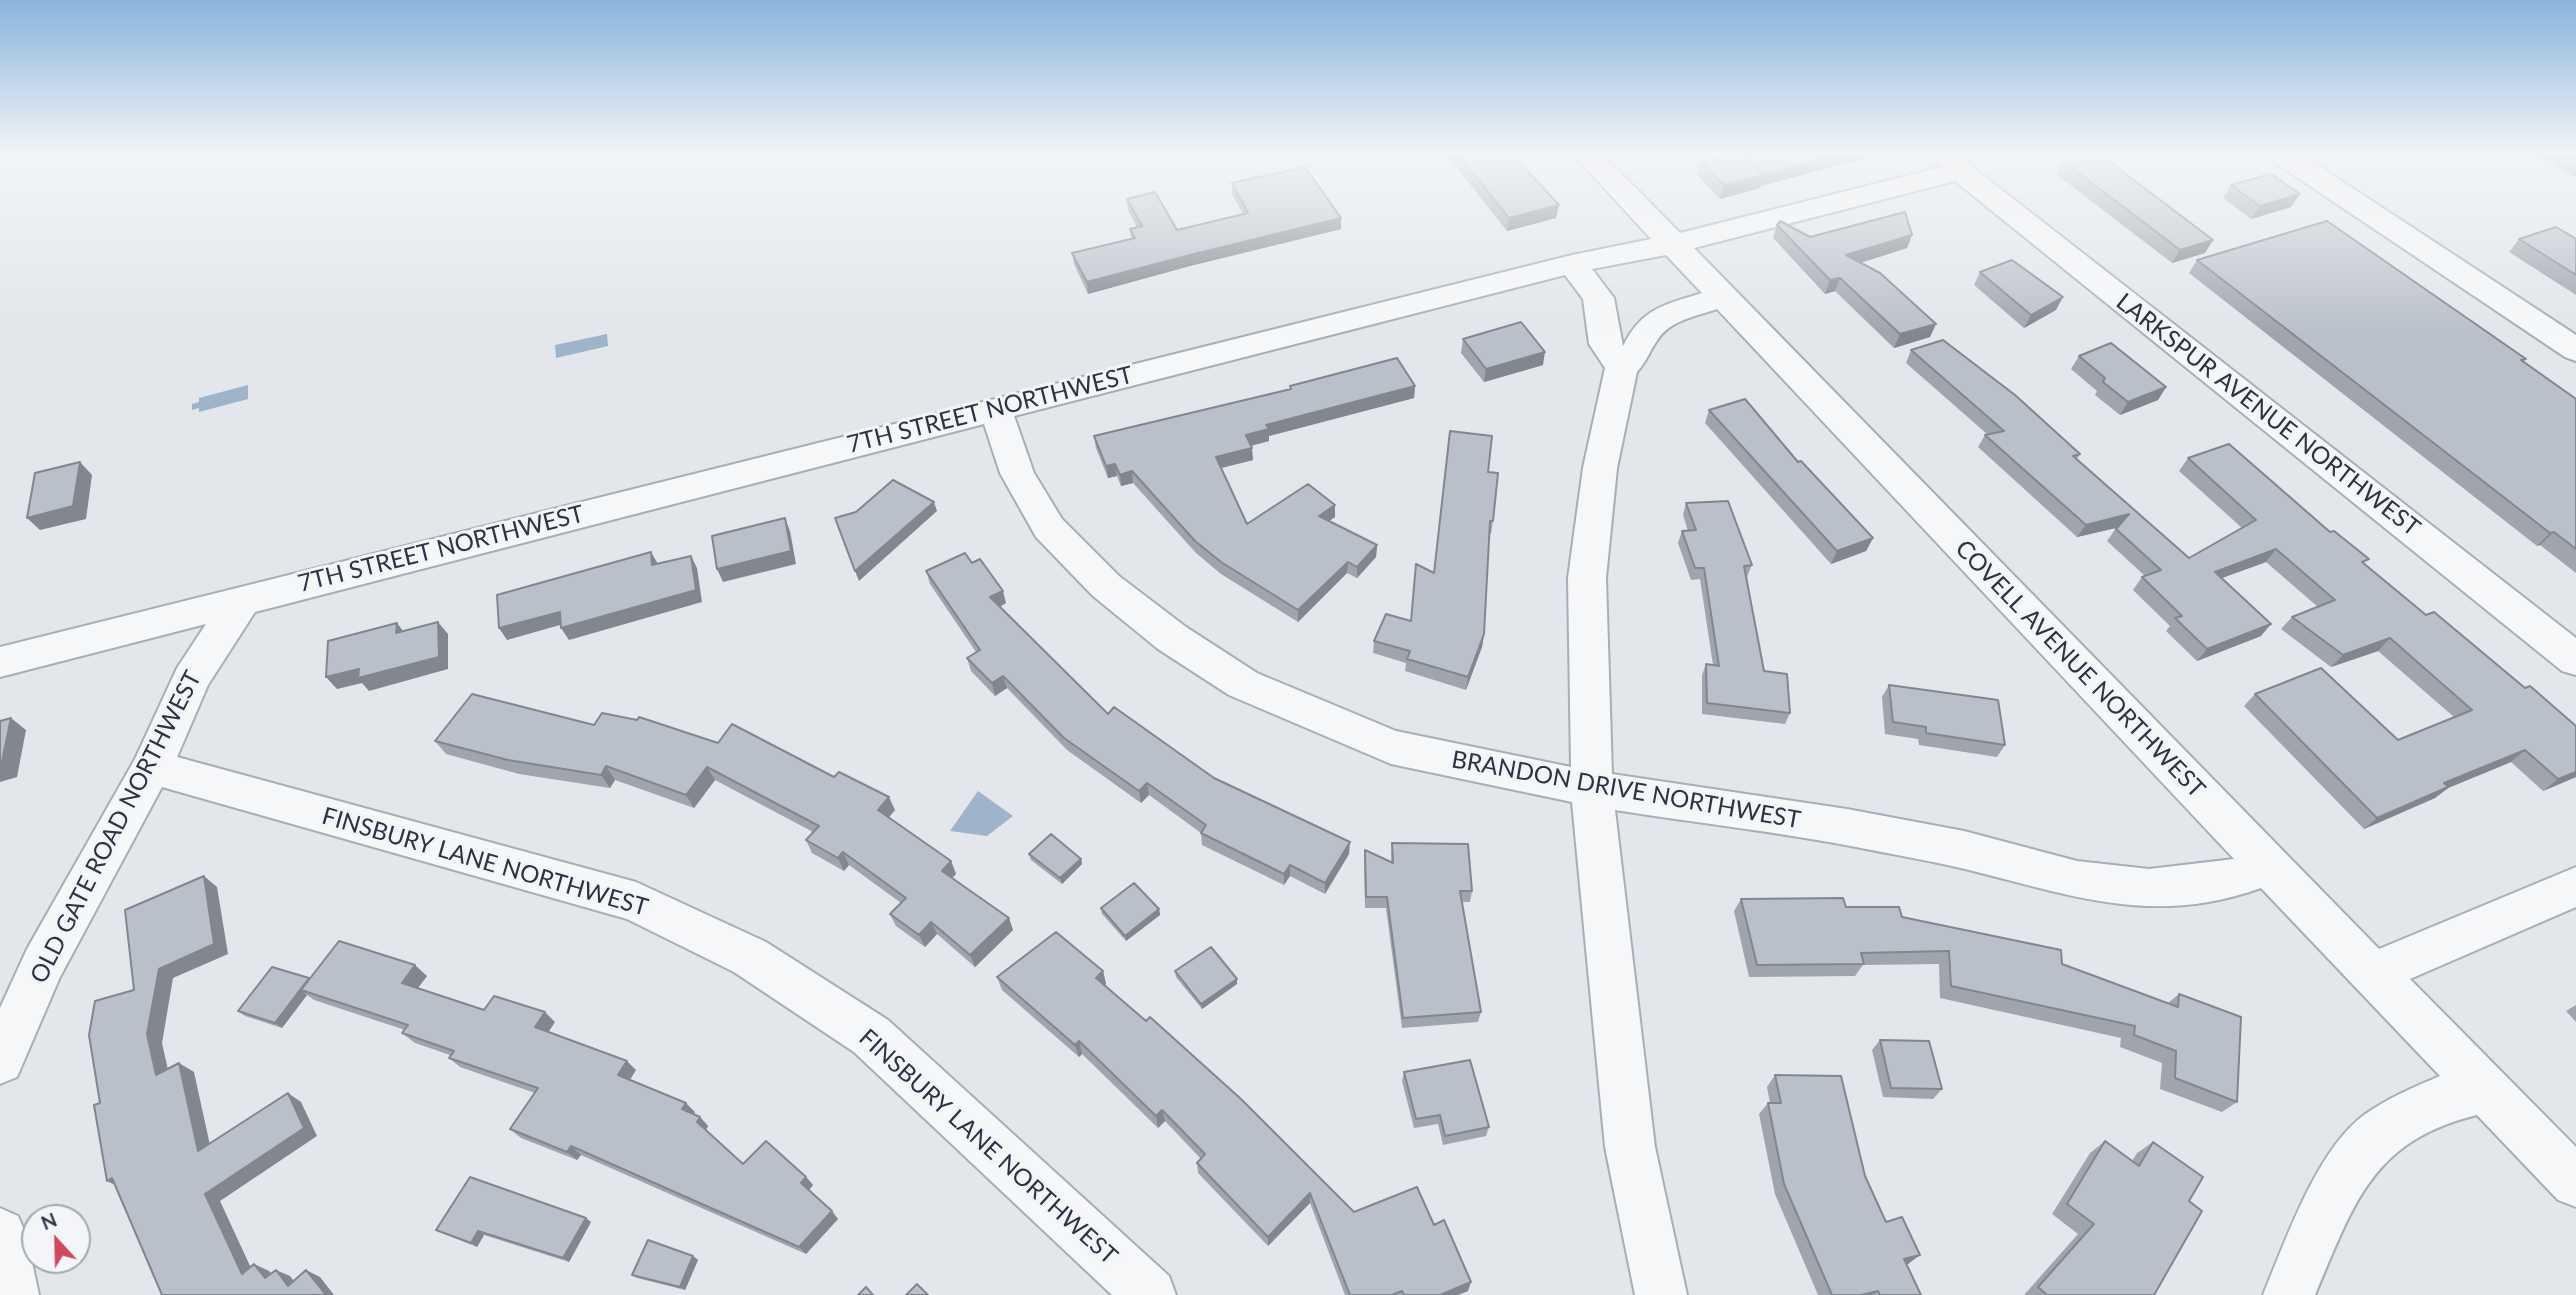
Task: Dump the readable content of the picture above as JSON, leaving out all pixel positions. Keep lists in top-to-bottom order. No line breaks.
{"streets":{"street":["7TH STREET NORTHWEST","LARKSPUR AVENUE NORTHWEST","COVELL AVENUE NORTHWEST","BRANDON DRIVE NORTHWEST","OLD GATE ROAD NORTHWEST","FINSBURY LANE NORTHWEST"]},"crossings":[["7TH STREET NORTHWEST","COVELL AVENUE NORTHWEST"],["7TH STREET NORTHWEST","BRANDON DRIVE NORTHWEST"],["7TH STREET NORTHWEST","OLD GATE ROAD NORTHWEST"],["COVELL AVENUE NORTHWEST","BRANDON DRIVE NORTHWEST"],["OLD GATE ROAD NORTHWEST","FINSBURY LANE NORTHWEST"]],"north":"top"}
